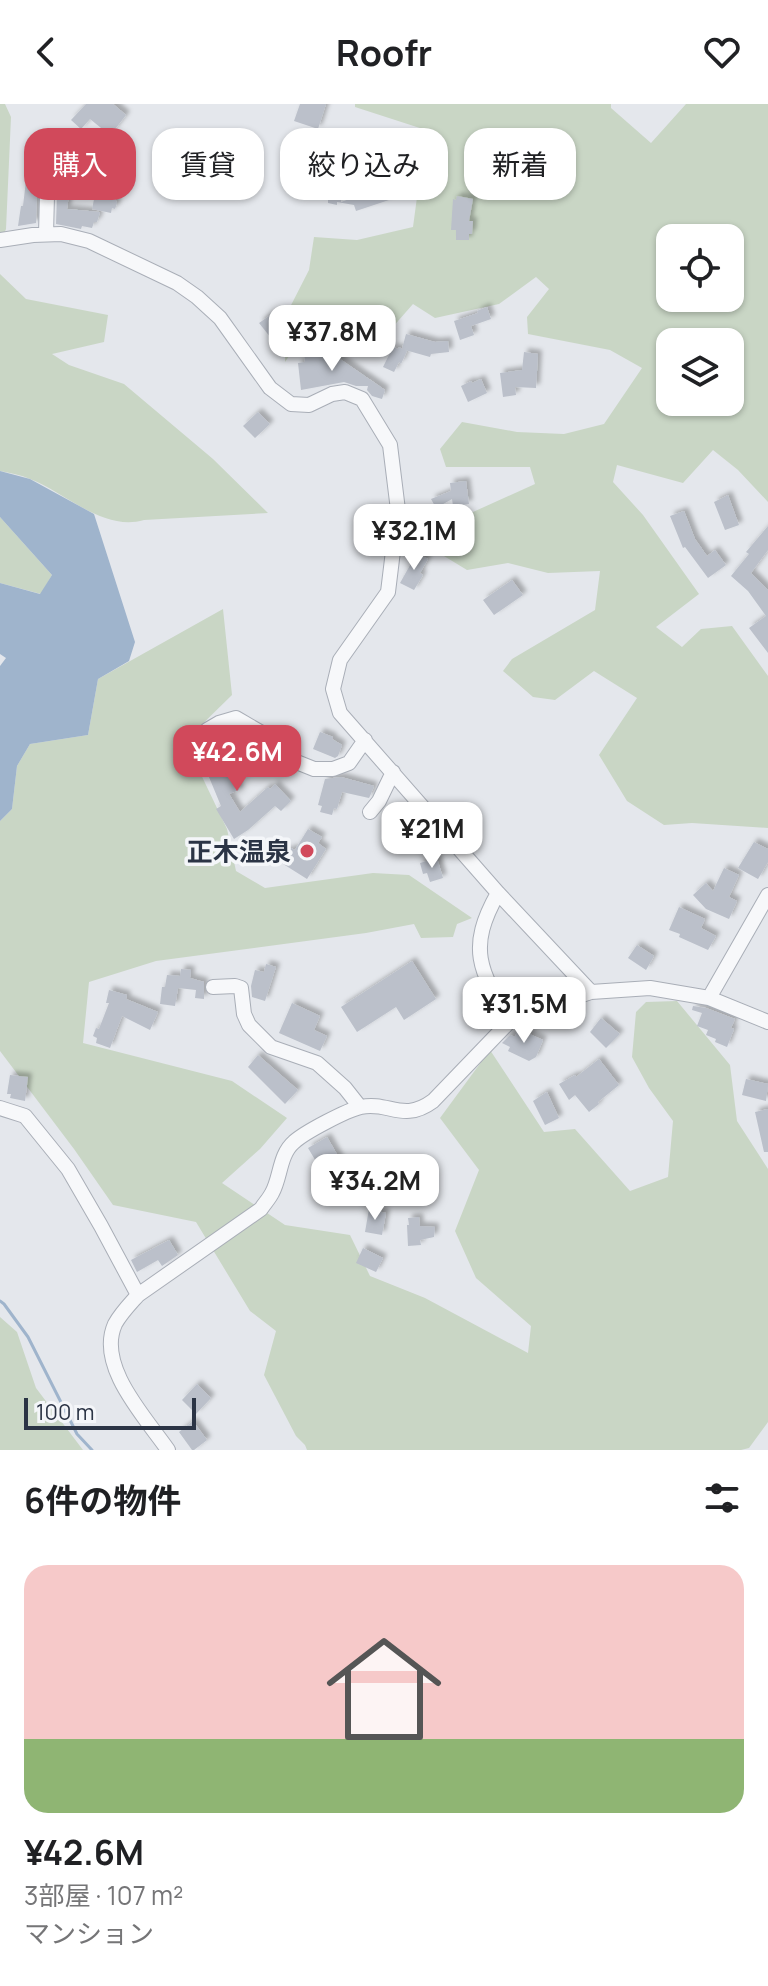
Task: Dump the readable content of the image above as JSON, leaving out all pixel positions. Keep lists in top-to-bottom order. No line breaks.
{"places":["正木温泉"],"scale_bar":"100 m","page":{"header":"Roofr","chip":["購入","賃貸","絞り込み","新着"],"price":["¥37.8M","¥32.1M","¥42.6M","¥21M","¥31.5M","¥34.2M"],"scale":"100 m","heading":"6件の物件","list":[{"name":"¥42.6M","note":"3部屋 · 107 m² · マンション"}]}}
